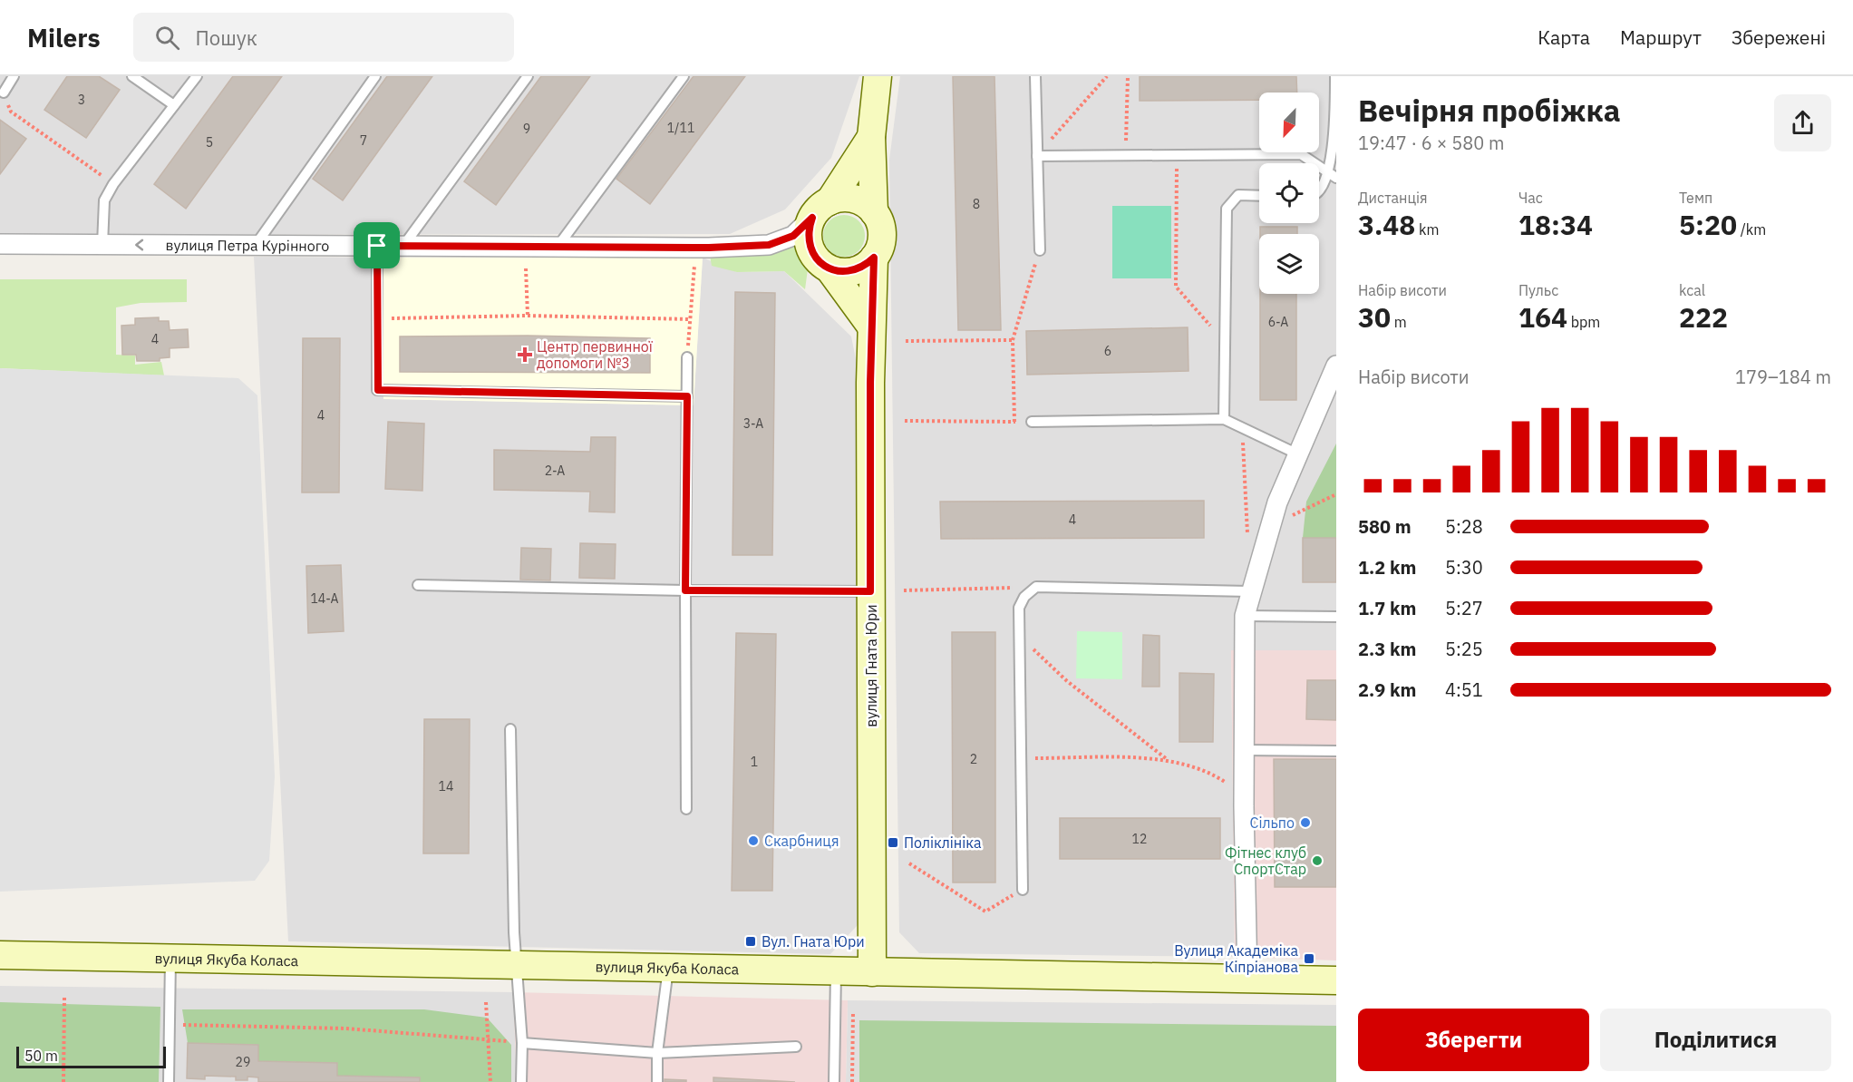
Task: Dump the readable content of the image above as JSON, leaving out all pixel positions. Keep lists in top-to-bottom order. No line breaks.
{"streets":{"street":["вулиця Петра Курінного","вулиця Гната Юри","вулиця Якуба Коласа"]},"crossings":[["вулиця Петра Курінного","вулиця Гната Юри"],["вулиця Гната Юри","вулиця Якуба Коласа"]],"places":{"health":["Центр первинної допомоги №3"],"other":["Сільпо","Скарбниця","Фітнес клуб СпортСтар"],"transit":["Поліклініка","Вул. Гната Юри","Вулиця Академіка Кіпріанова"]},"house_numbers":["3","1/11","9","7","5","8","6-А","4","6","4","3-А","2-А","4","14-А","2","1","14","12","29"],"scale_bar":"50 m","north":"bottom left","page":{"header":"Milers","search":"Пошук","nav":["Карта","Маршрут","Збережені"],"heading":["Вечірня пробіжка","19:47 · 6 × 580 m"],"stats":[["Дистанція","3.48 km"],["Час","18:34"],["Темп","5:20 /km"],["Набір висоти","30 m"],["Пульс","164 bpm"],["kcal","222"]],"chart":["Набір висоти","179–184 m"],"list":[{"name":"580 m","note":"5:28"},{"name":"1.2 km","note":"5:30"},{"name":"1.7 km","note":"5:27"},{"name":"2.3 km","note":"5:25"},{"name":"2.9 km","note":"4:51"}],"buttons":["Зберегти","Поділитися"],"scale":"50 m"}}
